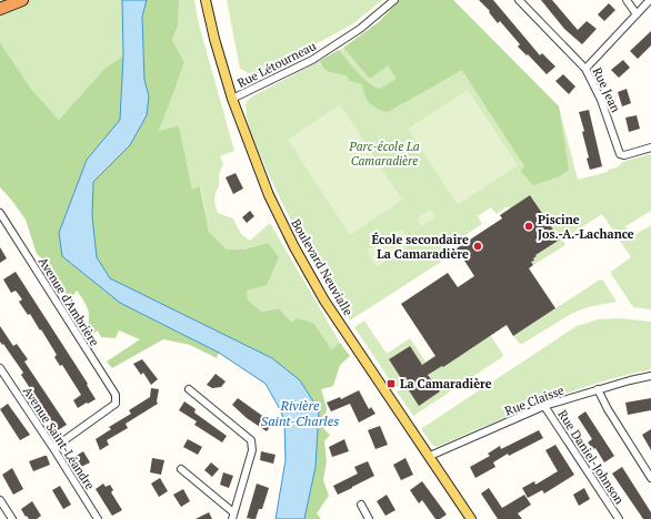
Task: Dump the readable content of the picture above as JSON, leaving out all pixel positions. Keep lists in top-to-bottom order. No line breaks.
{"streets":{"main road":["Boulevard Neuvialle"],"street":["Rue Létourneau","Rue Jean","Avenue d'Ambrière","Rue Claisse","Avenue Saint-Léandre","Rue Daniel-Johnson"]},"crossings":[["Rue Létourneau","Boulevard Neuvialle"],["Boulevard Neuvialle","Rue Claisse"],["Avenue d'Ambrière","Avenue Saint-Léandre"],["Rue Claisse","Rue Daniel-Johnson"]],"water":["Rivière Saint-Charles"],"parks":["Parc-école La Camaradière"],"places":{"other":["Piscine Jos.-A.-Lachance","École secondaire La Camaradière"],"transit":["La Camaradière"]}}
